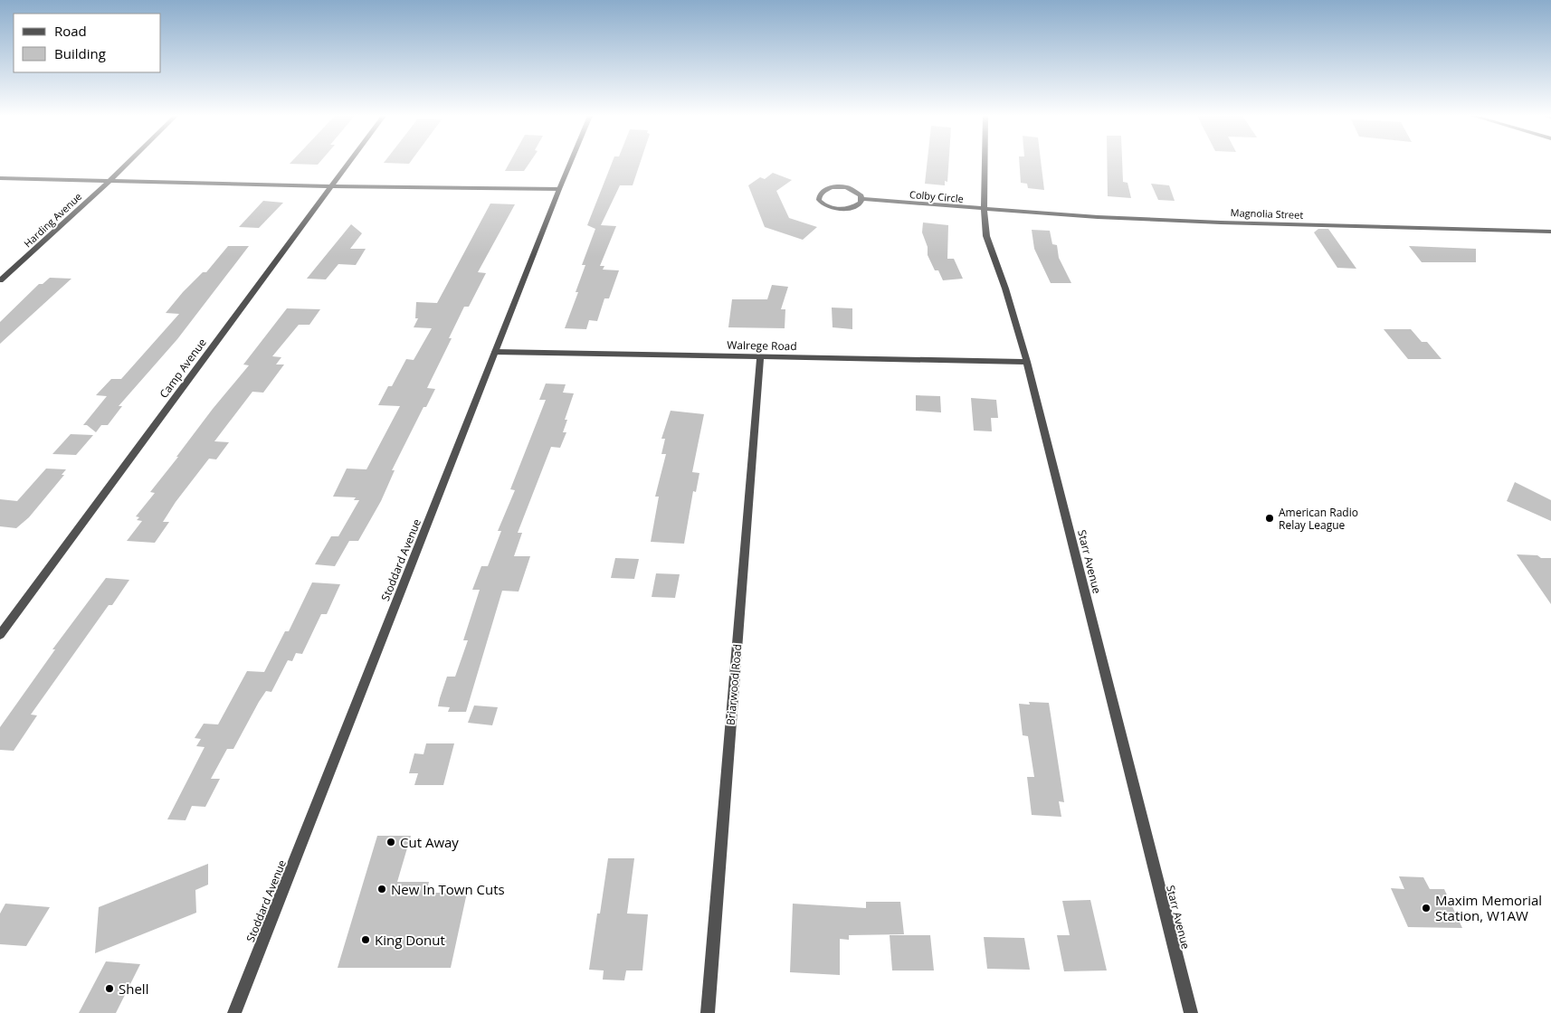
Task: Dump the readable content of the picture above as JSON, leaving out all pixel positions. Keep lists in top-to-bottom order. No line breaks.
{"streets":{"street":["Colby Circle","Magnolia Street","Harding Avenue","Walrege Road","Camp Avenue","Stoddard Avenue","Starr Avenue","Briarwood Road"]},"crossings":[["Colby Circle","Magnolia Street"],["Colby Circle","Starr Avenue"],["Magnolia Street","Starr Avenue"],["Walrege Road","Stoddard Avenue"],["Walrege Road","Starr Avenue"],["Walrege Road","Briarwood Road"]],"places":["American Radio Relay League","Cut Away","New In Town Cuts","Maxim Memorial Station, W1AW","King Donut","Shell"],"legend":["Road","Building"]}
